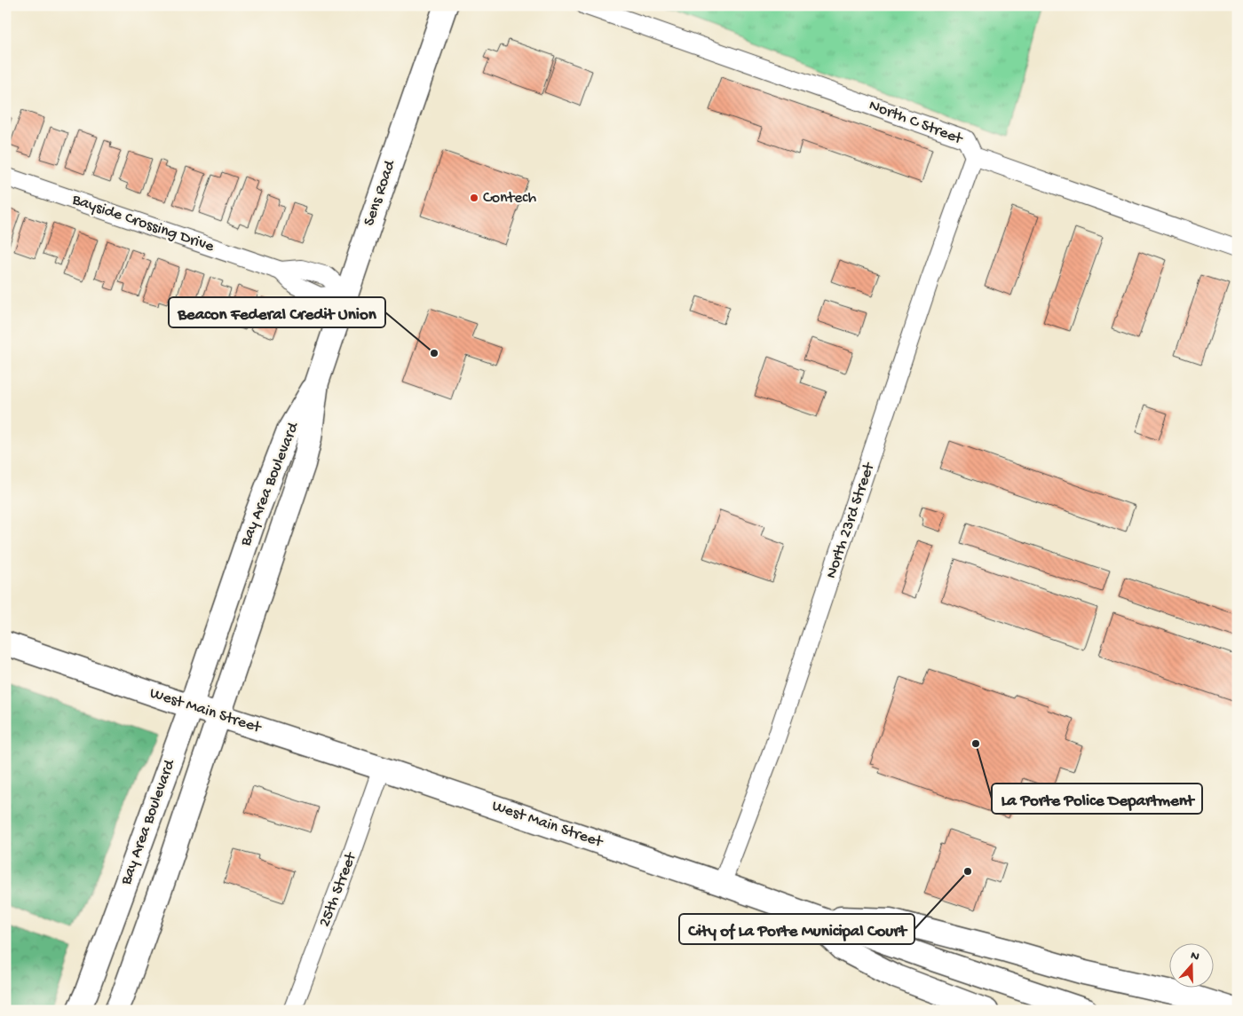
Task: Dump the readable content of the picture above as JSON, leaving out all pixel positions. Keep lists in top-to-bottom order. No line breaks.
{"streets":{"main road":["Sens Road","Bay Area Boulevard","West Main Street"],"street":["North C Street","Bayside Crossing Drive","North 23rd Street","25th Street"]},"crossings":[["North C Street","North 23rd Street"],["Sens Road","Bayside Crossing Drive"],["Sens Road","Bay Area Boulevard"],["Bay Area Boulevard","West Main Street"],["North 23rd Street","West Main Street"],["West Main Street","25th Street"]],"places":["Contech","Beacon Federal Credit Union","La Porte Police Department","City of La Porte Municipal Court"],"north":"top"}
